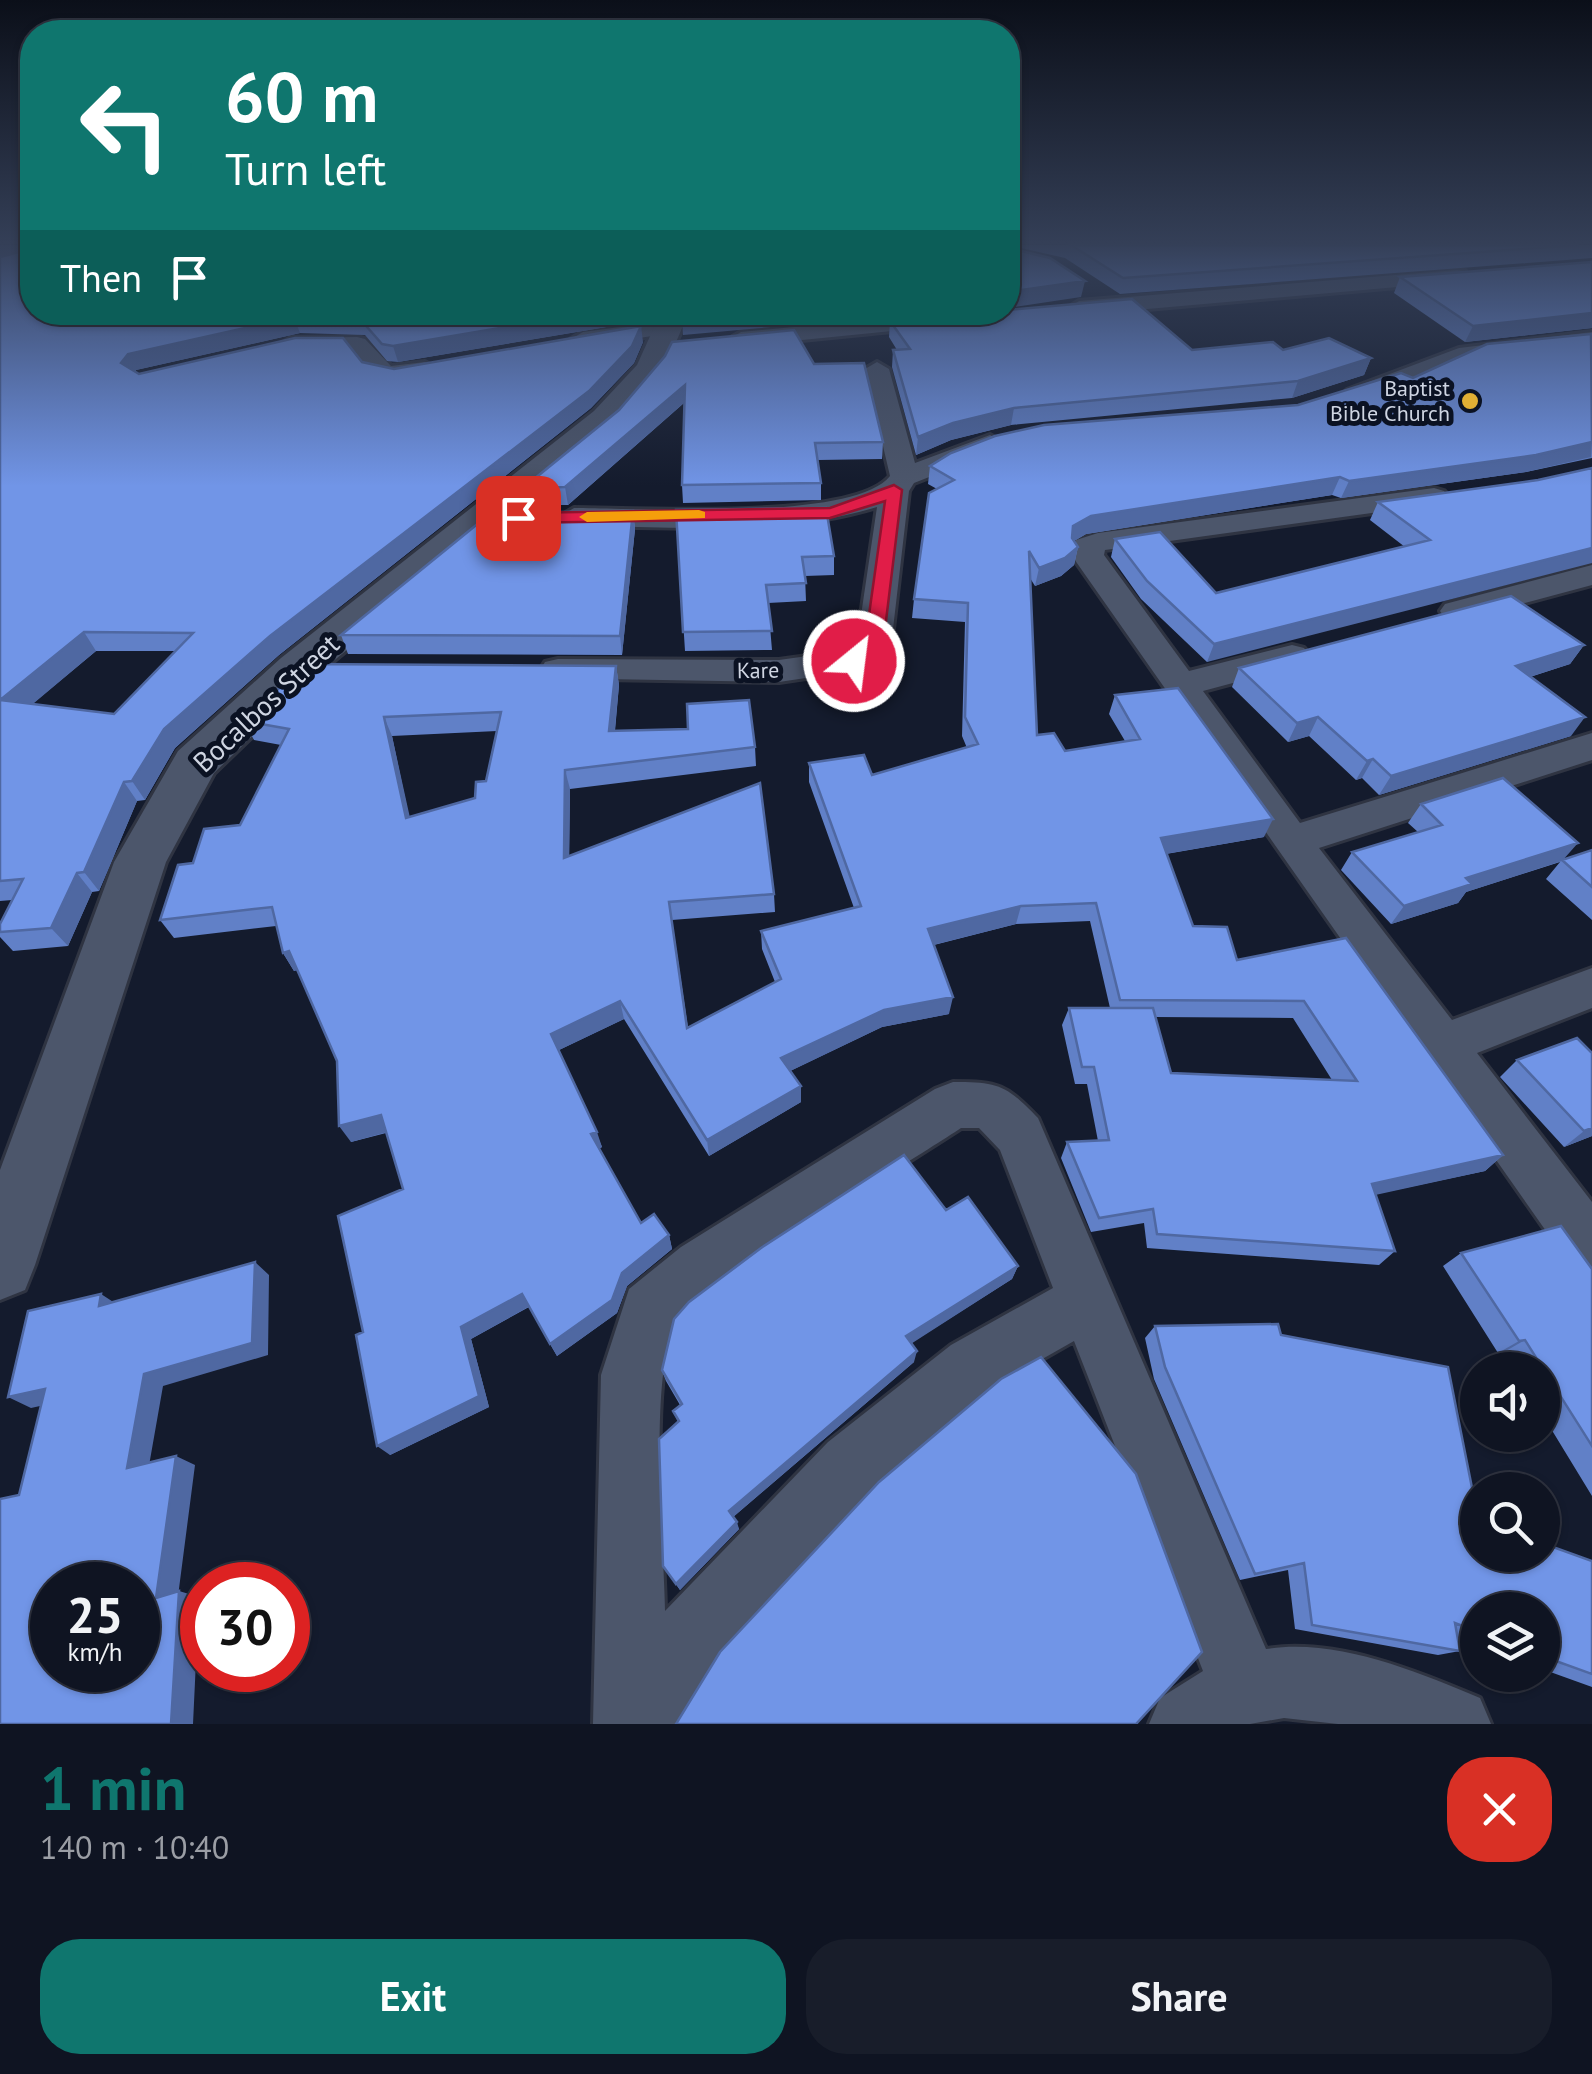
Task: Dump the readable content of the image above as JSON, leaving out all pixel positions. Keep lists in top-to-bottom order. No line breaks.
{"streets":{"street":["Kare","Bocalbos Street"]},"places":["Baptist Bible Church"],"page":{"turn":["60 m","Turn left"],"then":"Then","speed":"25 km/h","limit":"30","heading":["1 min","140 m · 10:40"],"buttons":["Exit","Share"]}}
